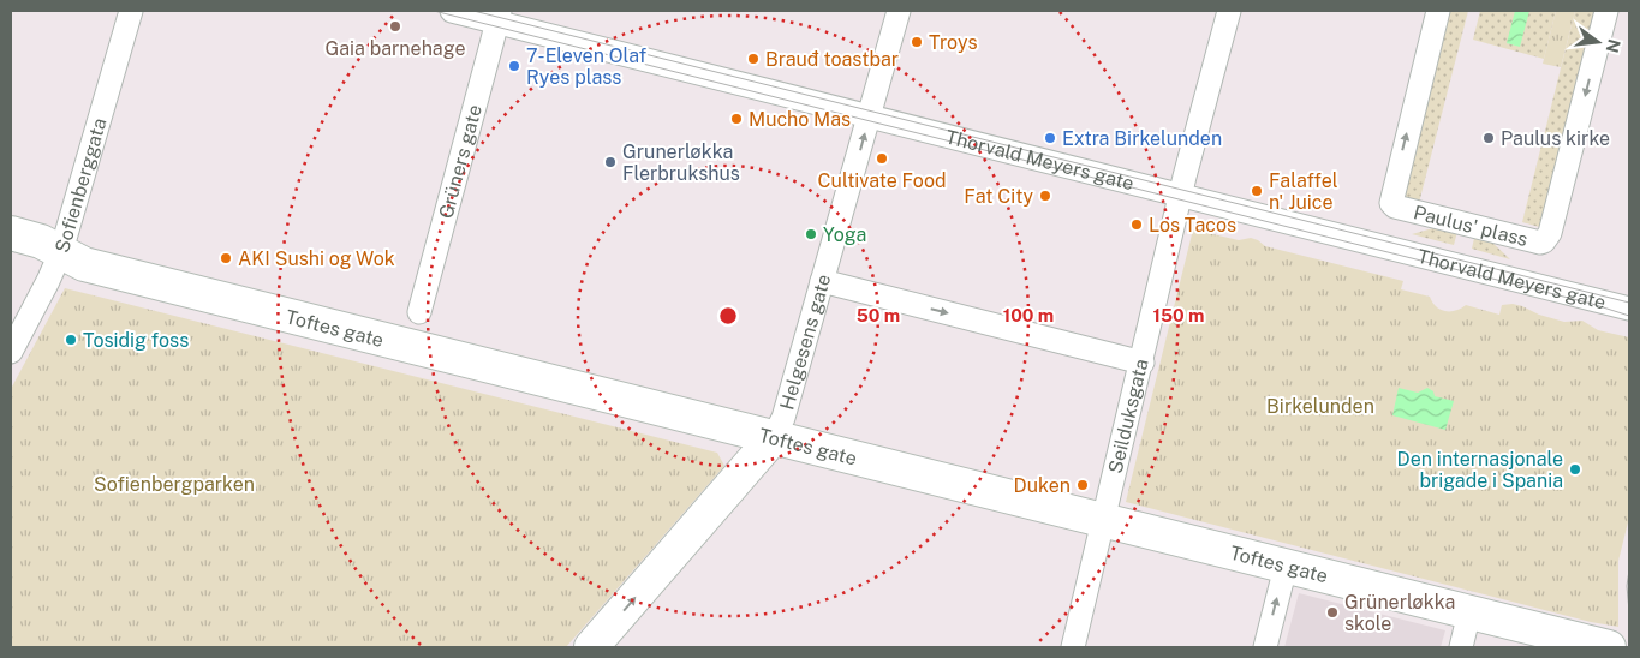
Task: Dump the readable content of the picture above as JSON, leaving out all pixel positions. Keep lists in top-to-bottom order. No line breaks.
{"streets":{"main road":["Toftes gate","Helgesens gate"],"street":["Thorvald Meyers gate","Grüners gate","Sofienberggata","Paulus' plass","Seilduksgata"]},"crossings":[["Thorvald Meyers gate","Grüners gate"],["Thorvald Meyers gate","Helgesens gate"],["Thorvald Meyers gate","Seilduksgata"],["Sofienberggata","Toftes gate"],["Toftes gate","Helgesens gate"],["Toftes gate","Seilduksgata"]],"one_way":["Helgesens gate"],"parks":["Birkelunden","Sofienbergparken"],"places":["Gaia barnehage","Troys","Brauđ toastbar","7-Eleven Olaf Ryes plass","Mucho Mas","Extra Birkelunden","Paulus kirke","Cultivate Food","Grunerløkka Flerbrukshus","Falaffel n' Juice","Fat City","Los Tacos","Yoga","AKI Sushi og Wok","Tosidig foss","Den internasjonale brigade i Spania","Duken","Grünerløkka skole"],"north":"right","rings":["50 m","100 m","150 m"]}
